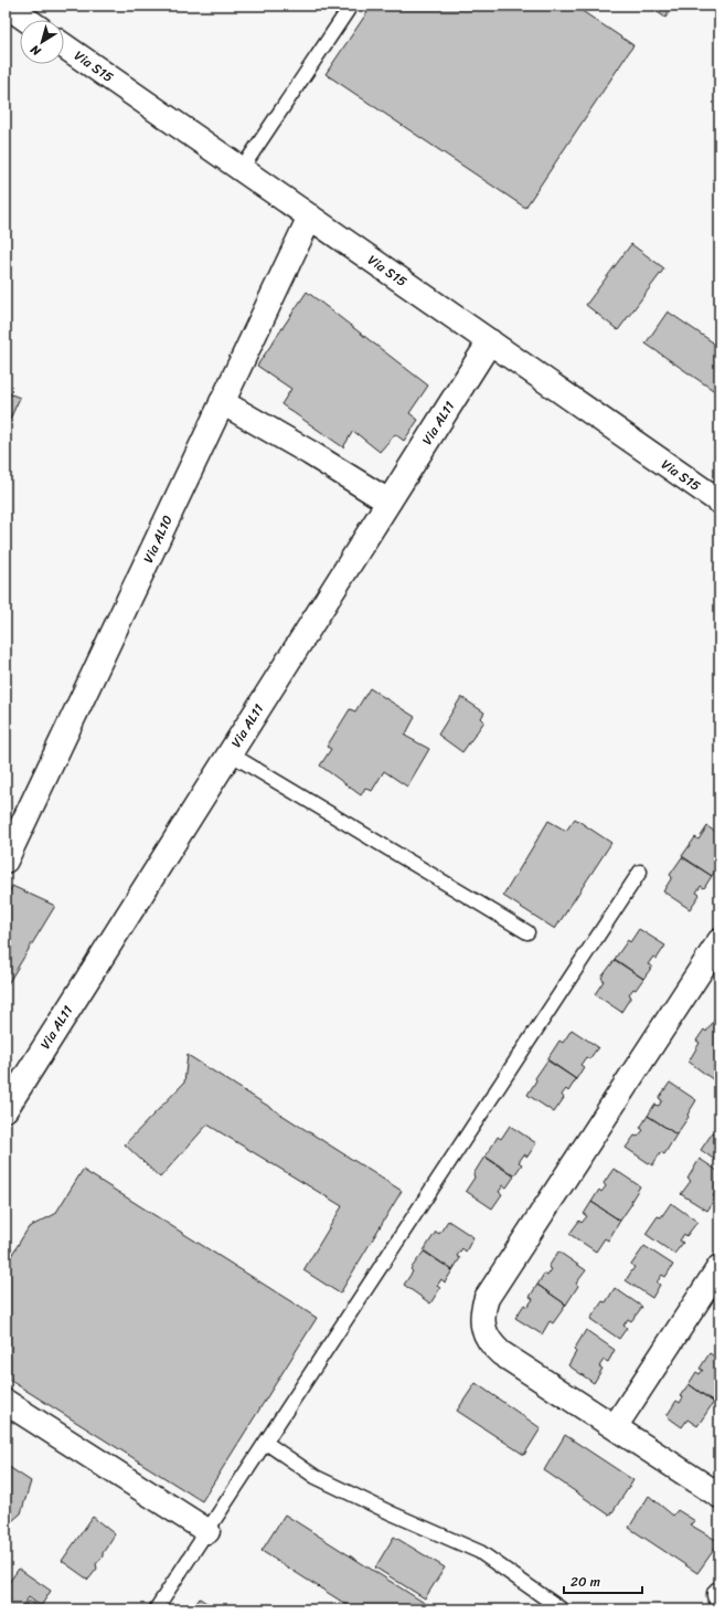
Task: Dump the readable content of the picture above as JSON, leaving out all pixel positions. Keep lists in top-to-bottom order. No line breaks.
{"streets":{"street":["Via S15","Via AL11","Via AL10"]},"crossings":[["Via S15","Via AL11"],["Via S15","Via AL10"]],"scale_bar":"20 m","north":"bottom left"}
